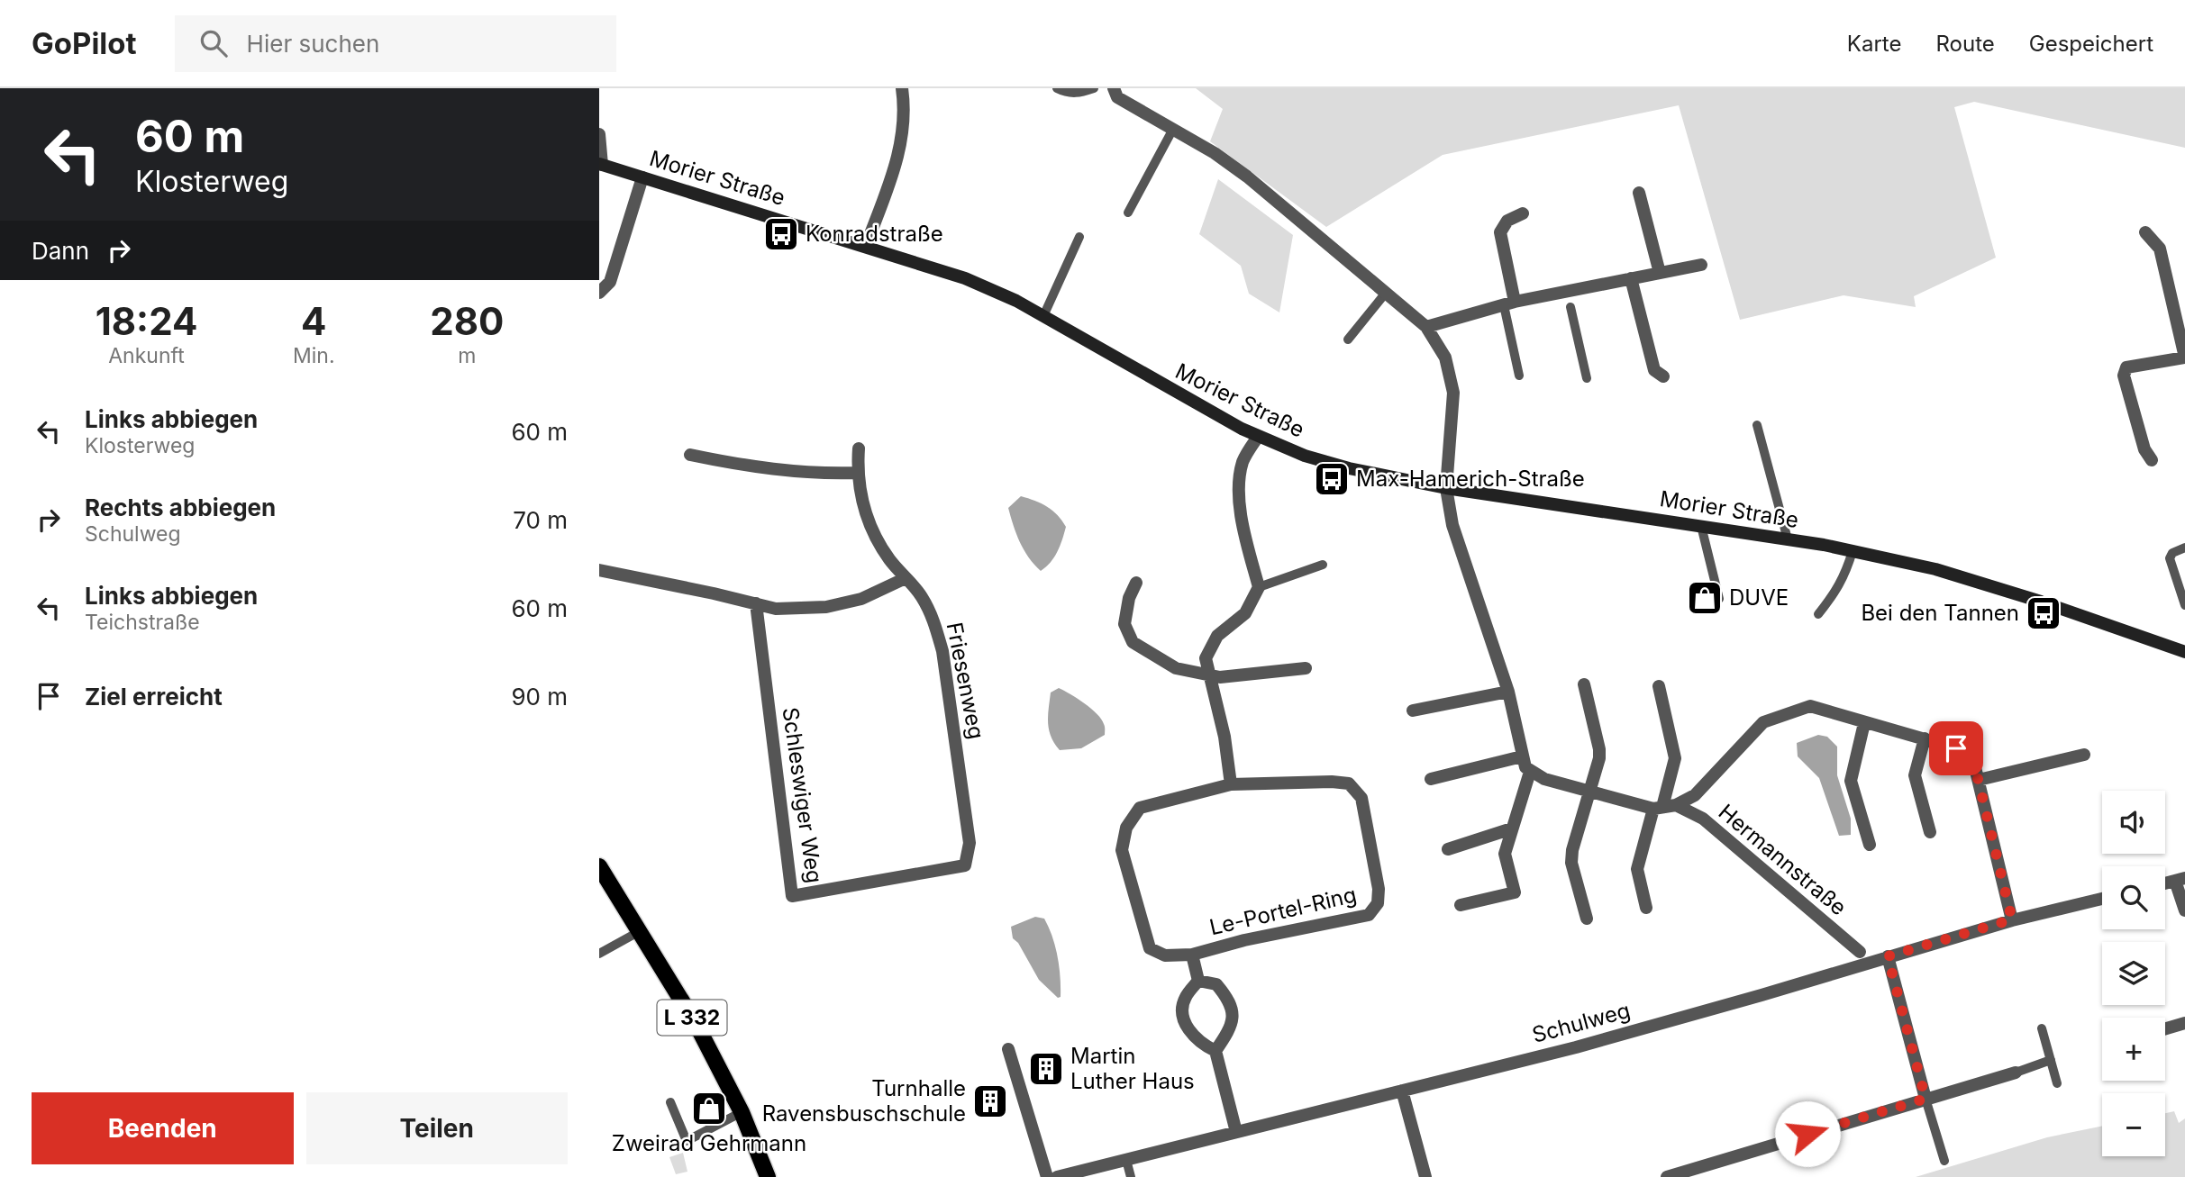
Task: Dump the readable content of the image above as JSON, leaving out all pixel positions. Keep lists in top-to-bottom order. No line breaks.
{"streets":{"main road":["Morier Straße","L 332"],"street":["Friesenweg","Schleswiger Weg","Hermannstraße","Le-Portel-Ring","Schulweg"]},"crossings":[["Friesenweg","Schleswiger Weg"]],"places":{"bus stop":["Konradstraße","Max-Hamerich-Straße","Bei den Tannen"],"shop":["DUVE","Zweirad Gehrmann"],"building":["Martin Luther Haus","Turnhalle Ravensbuschschule"]},"page":{"header":"GoPilot","search":"Hier suchen","nav":["Karte","Route","Gespeichert"],"turn":["60 m","Klosterweg"],"then":"Dann","eta":["18:24","Ankunft","4","Min.","280","m"],"list":[{"name":"Links abbiegen","note":"Klosterweg","value":"60 m"},{"name":"Rechts abbiegen","note":"Schulweg","value":"70 m"},{"name":"Links abbiegen","note":"Teichstraße","value":"60 m"},{"name":"Ziel erreicht","value":"90 m"}],"map_buttons":["+","−"],"buttons":["Beenden","Teilen"]}}
